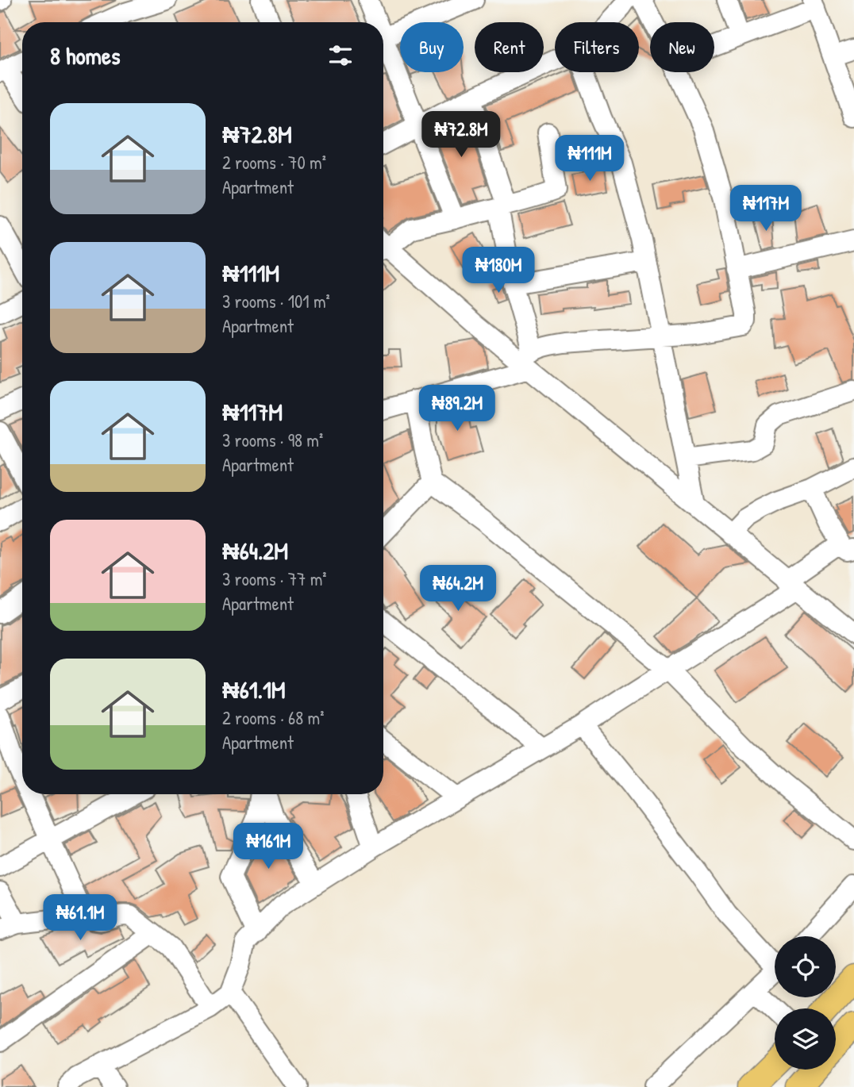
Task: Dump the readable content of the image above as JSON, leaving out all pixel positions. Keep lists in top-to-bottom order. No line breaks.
{"page":{"chip":["Buy","Rent","Filters","New"],"heading":"8 homes","list":[{"name":"₦72.8M","note":"2 rooms · 70 m² · Apartment"},{"name":"₦111M","note":"3 rooms · 101 m² · Apartment"},{"name":"₦117M","note":"3 rooms · 98 m² · Apartment"},{"name":"₦64.2M","note":"3 rooms · 77 m² · Apartment"},{"name":"₦61.1M","note":"2 rooms · 68 m² · Apartment"}],"price":["₦72.8M","₦111M","₦117M","₦180M","₦89.2M","₦64.2M","₦161M","₦61.1M"]}}
